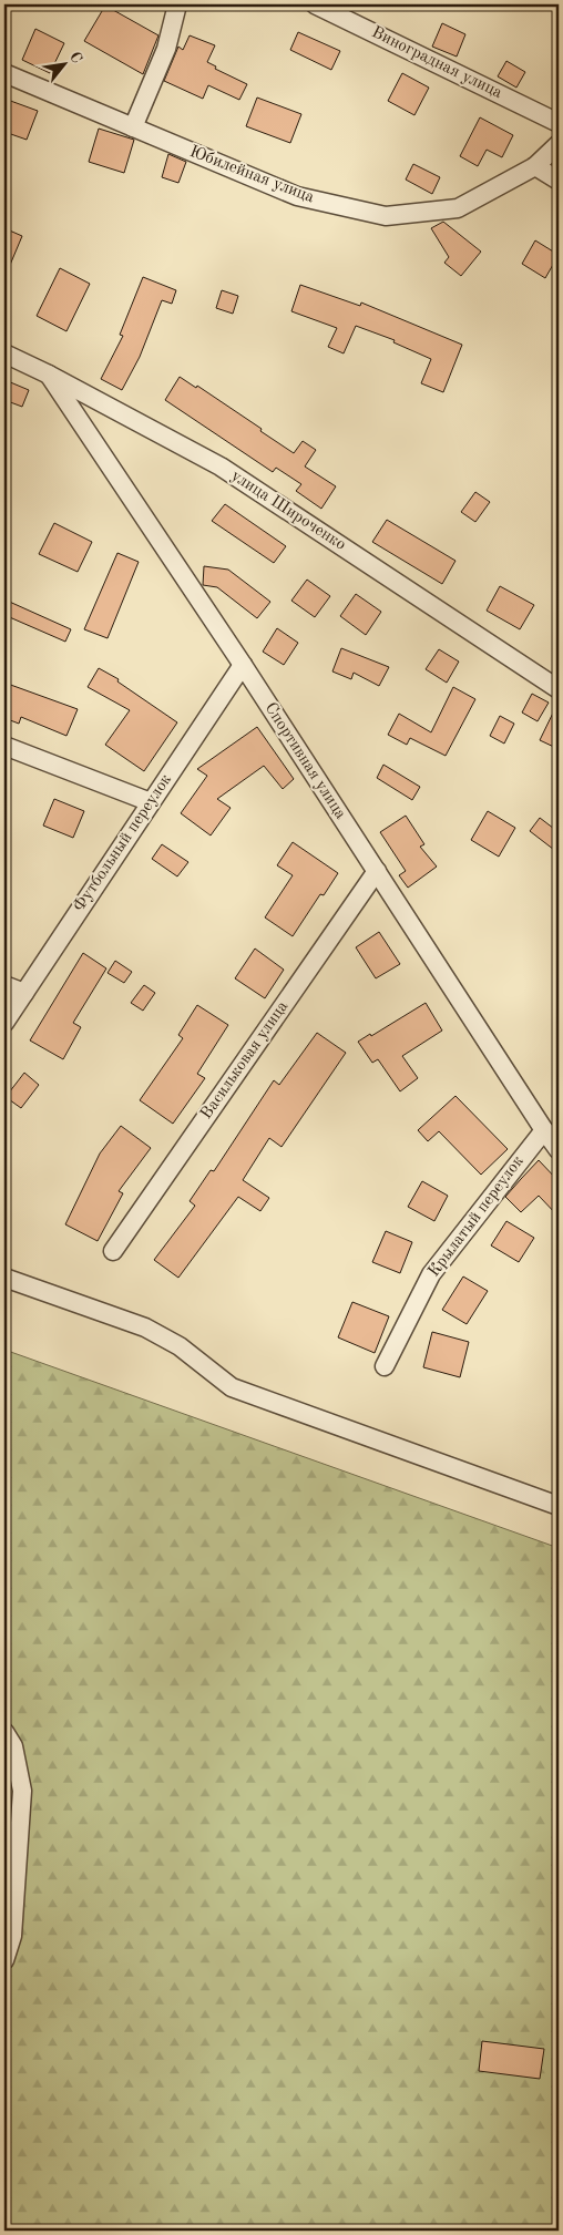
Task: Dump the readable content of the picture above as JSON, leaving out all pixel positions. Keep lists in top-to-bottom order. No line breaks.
{"streets":{"street":["Виноградная улица","Юбилейная улица","улица Широченко","Спортивная улица","Футбольный переулок","Васильковая улица","Крылатый переулок"]},"crossings":[["улица Широченко","Спортивная улица"],["Спортивная улица","Футбольный переулок"],["Спортивная улица","Васильковая улица"],["Спортивная улица","Крылатый переулок"]],"north":"top right"}
